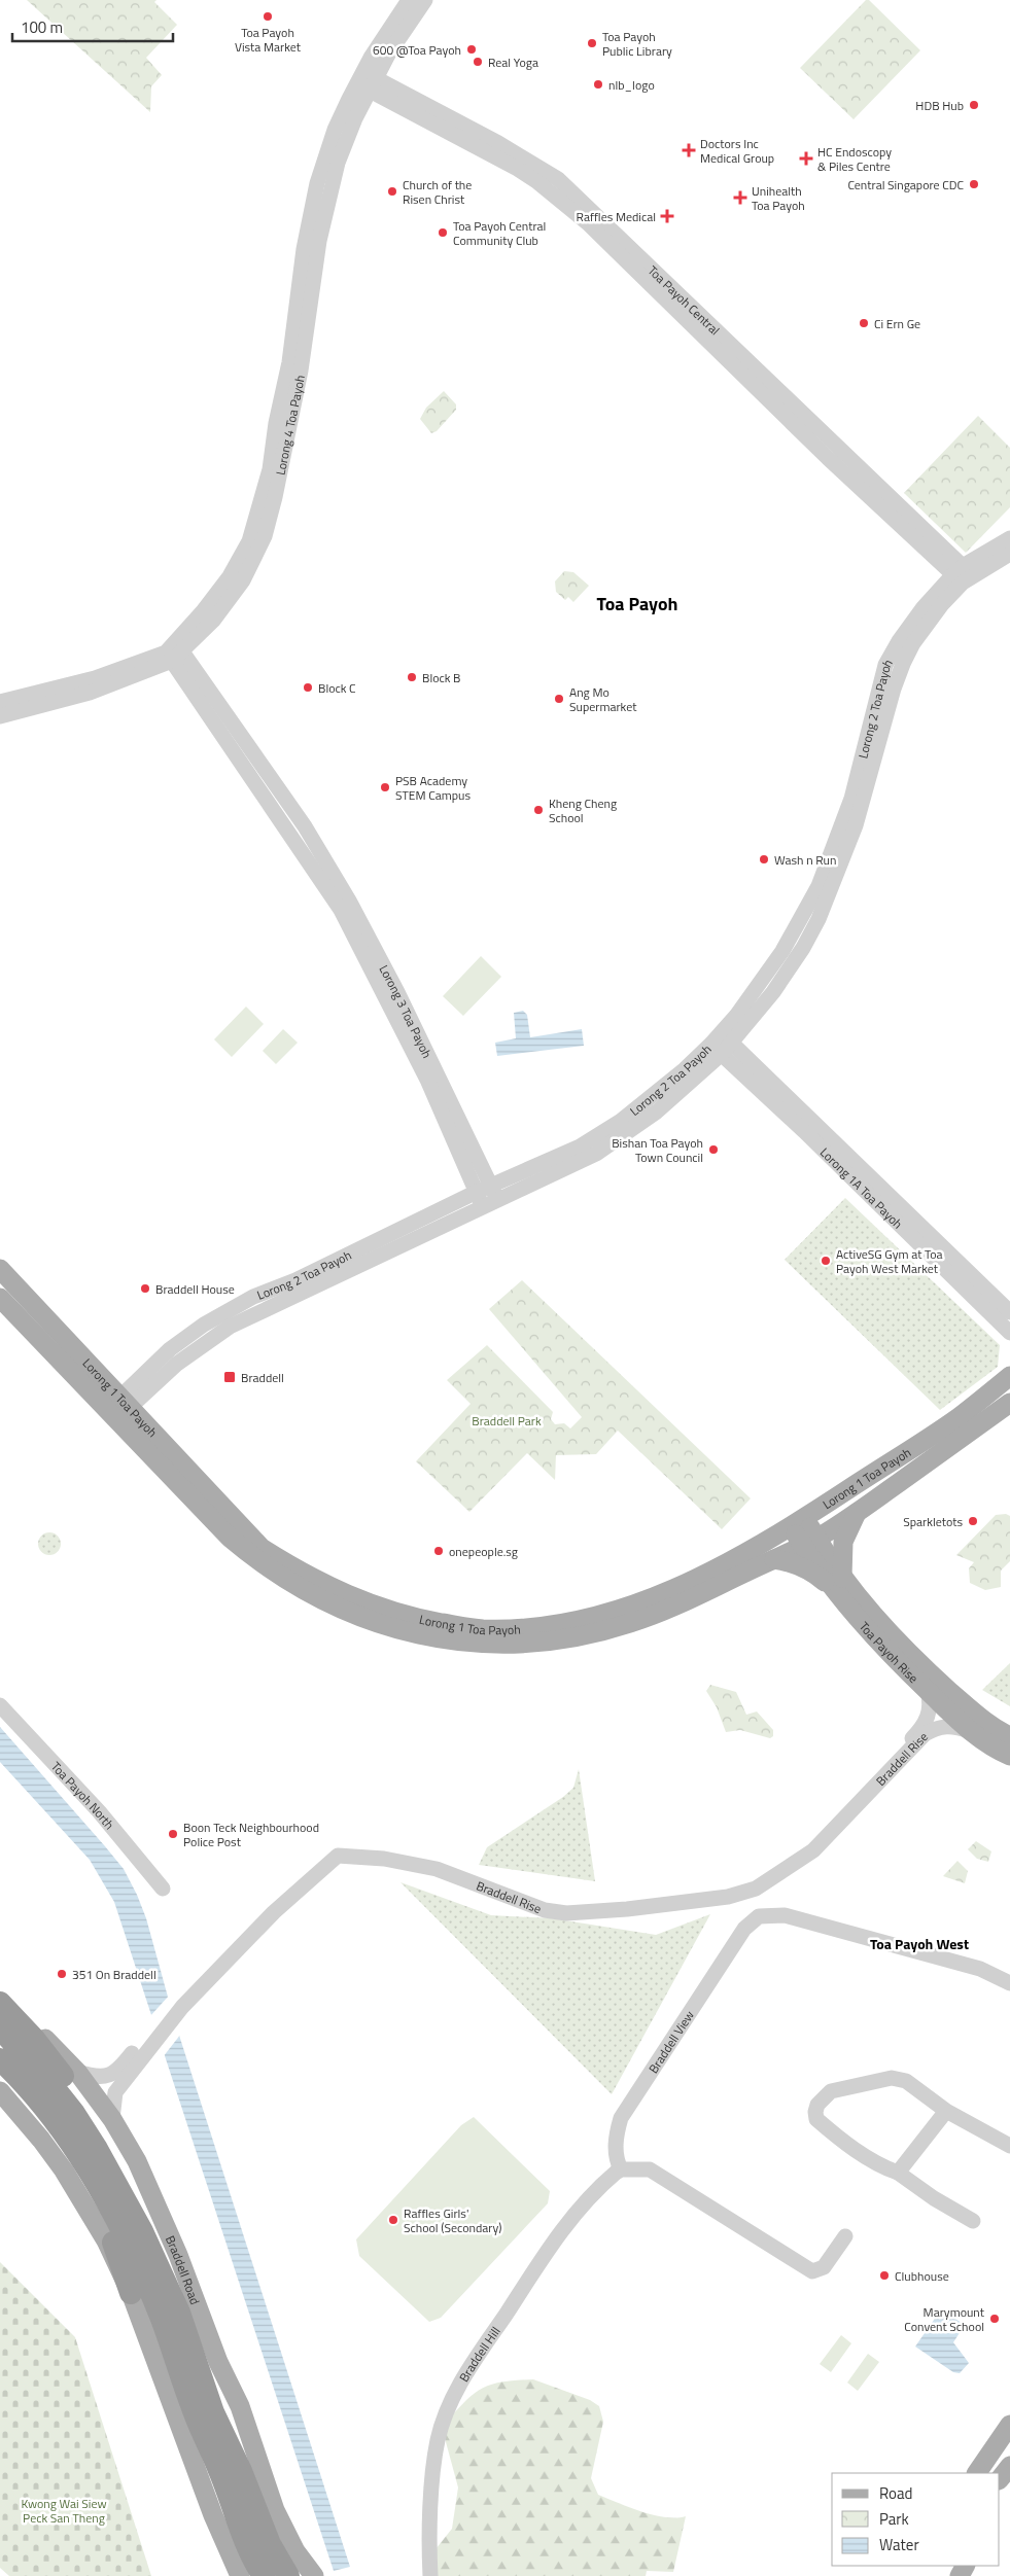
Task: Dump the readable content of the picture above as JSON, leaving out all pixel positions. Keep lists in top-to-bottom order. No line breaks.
{"streets":{"highway":["Braddell Road"],"main road":["Lorong 1 Toa Payoh","Toa Payoh Rise"],"street":["Toa Payoh Central","Lorong 4 Toa Payoh","Lorong 2 Toa Payoh","Lorong 3 Toa Payoh","Lorong 1A Toa Payoh","Braddell Rise","Toa Payoh North","Braddell View","Braddell Hill"]},"crossings":[["Toa Payoh Central","Lorong 4 Toa Payoh"],["Toa Payoh Central","Lorong 2 Toa Payoh"],["Lorong 4 Toa Payoh","Lorong 3 Toa Payoh"],["Lorong 2 Toa Payoh","Lorong 3 Toa Payoh"],["Lorong 2 Toa Payoh","Lorong 1A Toa Payoh"],["Lorong 2 Toa Payoh","Lorong 1 Toa Payoh"],["Lorong 1 Toa Payoh","Toa Payoh Rise"],["Toa Payoh Rise","Braddell Rise"],["Braddell Rise","Braddell Road"],["Braddell View","Braddell Hill"]],"districts":["Toa Payoh","Toa Payoh West"],"parks":["Braddell Park","Kwong Wai Siew Peck San Theng"],"places":{"other":["Toa Payoh Vista Market","Toa Payoh Public Library","600 @Toa Payoh","Real Yoga","nlb_logo","HDB Hub","Central Singapore CDC","Church of the Risen Christ","Toa Payoh Central Community Club","Ci Ern Ge","Block B","Block C","Ang Mo Supermarket","PSB Academy STEM Campus","Kheng Cheng School","Wash n Run","Bishan Toa Payoh Town Council","ActiveSG Gym at Toa Payoh West Market","Braddell House","Sparkletots","onepeople.sg","Boon Teck Neighbourhood Police Post","351 On Braddell","Raffles Girls' School (Secondary)","Clubhouse","Marymount Convent School"],"health":["Doctors Inc Medical Group","HC Endoscopy & Piles Centre","Unihealth Toa Payoh","Raffles Medical"],"transit":["Braddell"]},"legend":["Road","Park","Water"],"scale_bar":"100 m"}
